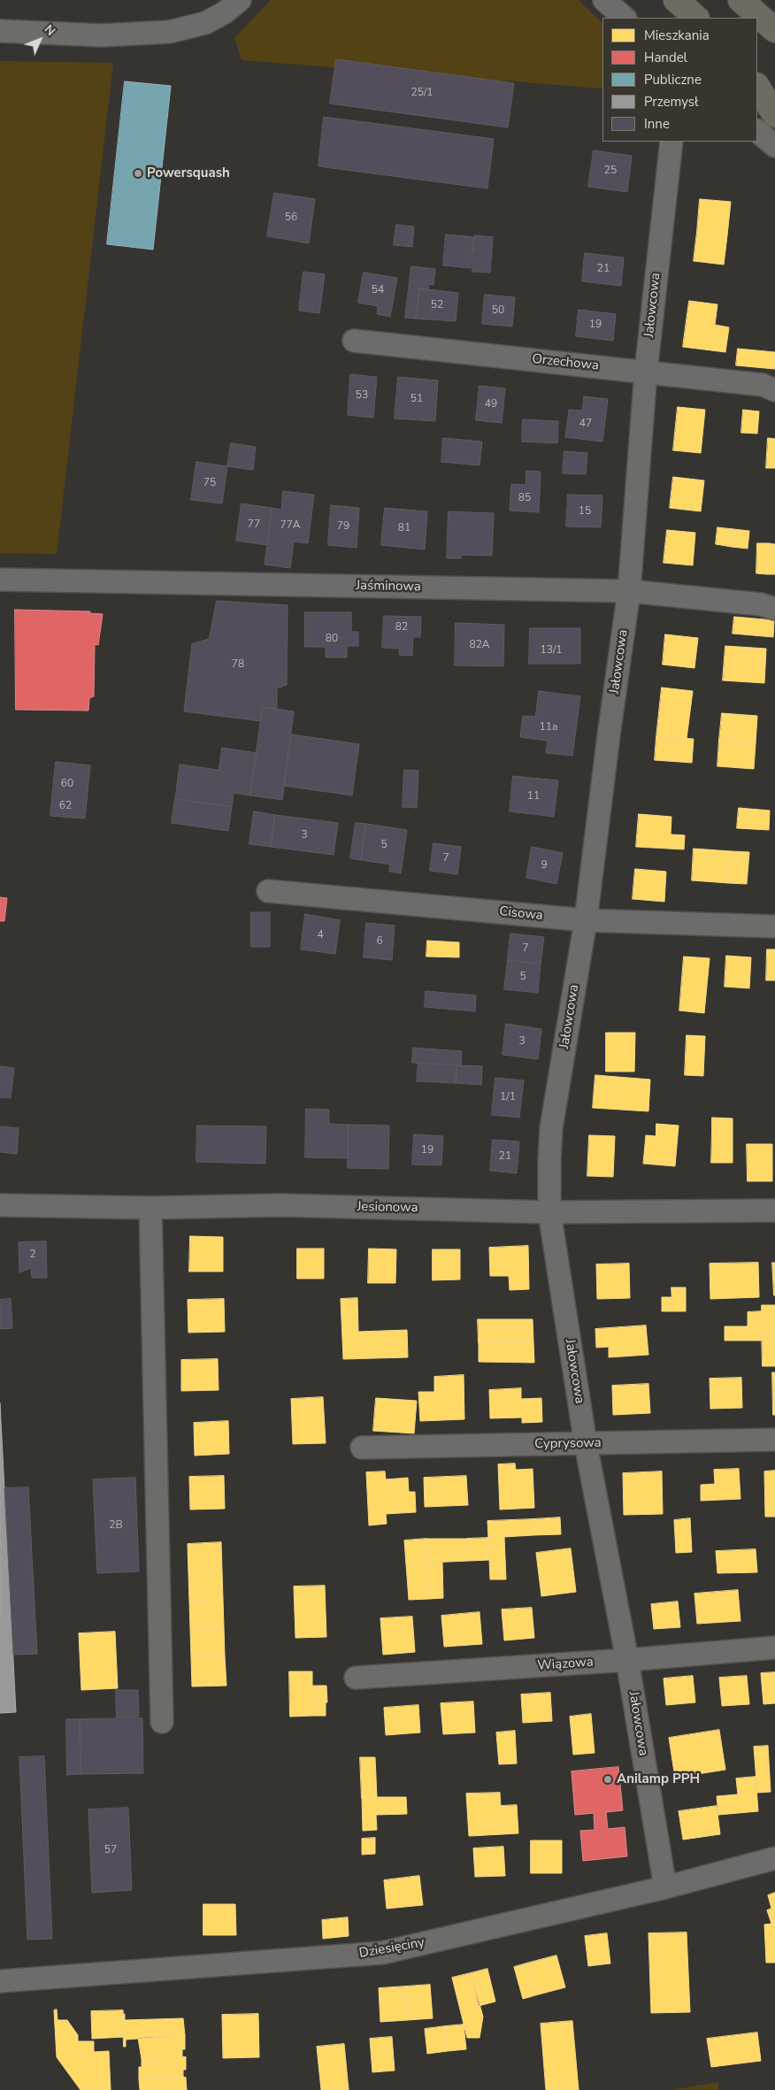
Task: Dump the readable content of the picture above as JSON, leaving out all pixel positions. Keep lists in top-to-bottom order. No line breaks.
{"streets":{"street":["Jałowcowa","Orzechowa","Jaśminowa","Cisowa","Jesionowa","Cyprysowa","Wiązowa","Dziesięciny"]},"crossings":[["Jałowcowa","Orzechowa"],["Jałowcowa","Jaśminowa"],["Jałowcowa","Cisowa"],["Jałowcowa","Jesionowa"],["Jałowcowa","Cyprysowa"],["Jałowcowa","Wiązowa"],["Jałowcowa","Dziesięciny"]],"places":["Powersquash","Anilamp PPH"],"house_numbers":["25/1","25","56","21","54","52","50","19","53","51","49","47","75","85","15","77","77A","79","81","82","80","82A","13/1","78","11a","60","11","62","3","5","7","9","4","6","7","5","3","1/1","19","21","2","2B","57"],"legend":["Mieszkania","Handel","Publiczne","Przemysł","Inne"],"north":"top right"}
